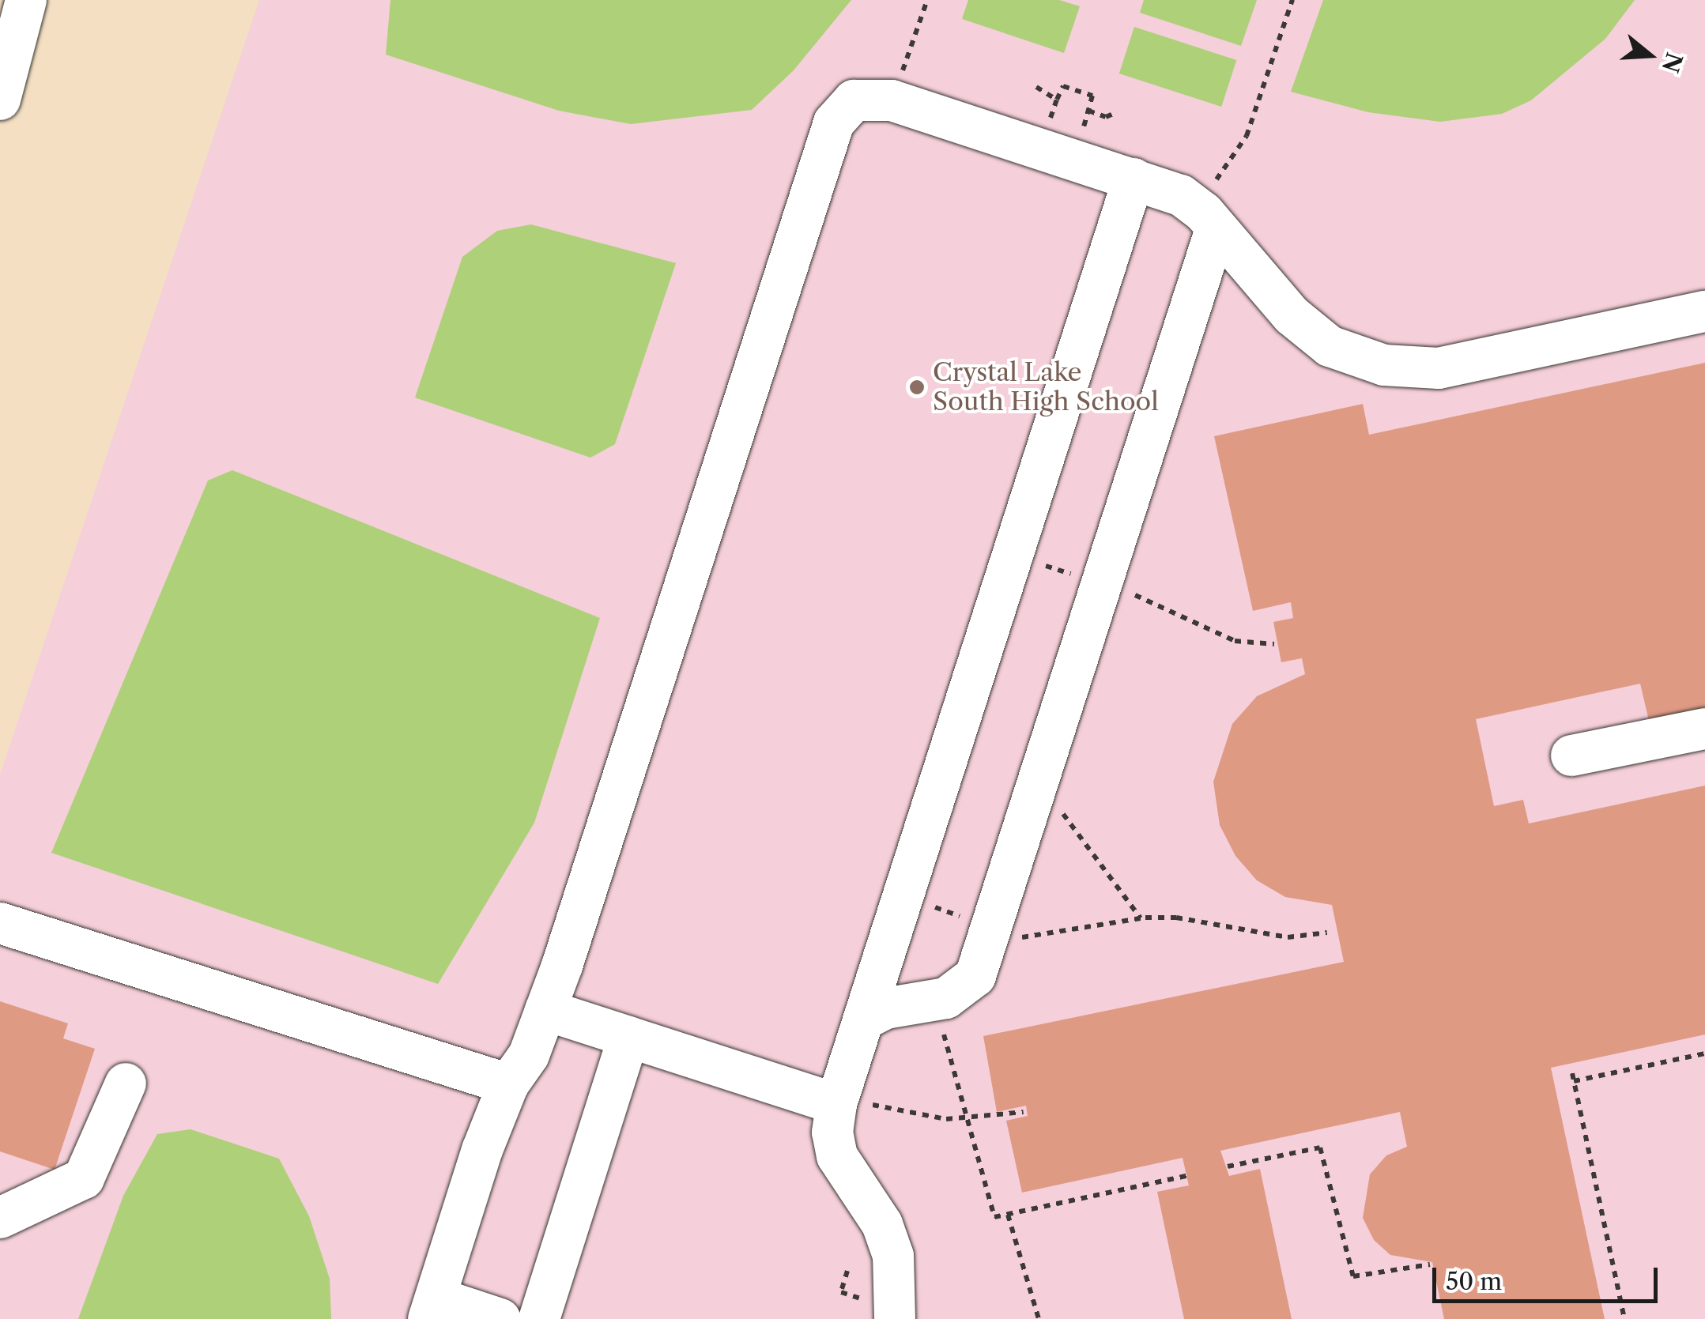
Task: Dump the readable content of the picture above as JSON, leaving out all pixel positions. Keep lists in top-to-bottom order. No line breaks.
{"places":["Crystal Lake South High School"],"scale_bar":"50 m","north":"right"}
